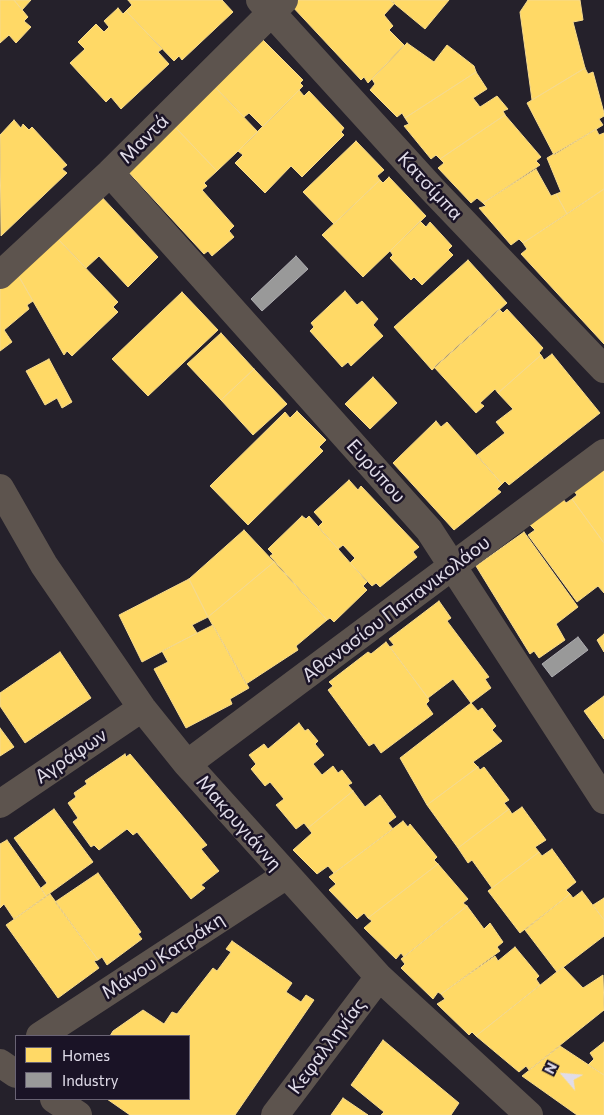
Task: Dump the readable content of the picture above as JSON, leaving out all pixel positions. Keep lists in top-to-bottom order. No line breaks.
{"streets":{"street":["Μαντά","Κατσίμπα","Ευρύπου","Αθανασίου Παπανικολάου","Αγράφων","Μακρυγιάννη","Μάνου Κατράκη","Κεφαλληνίας"]},"crossings":[["Μαντά","Κατσίμπα"],["Μαντά","Ευρύπου"],["Ευρύπου","Αθανασίου Παπανικολάου"],["Αθανασίου Παπανικολάου","Μακρυγιάννη"],["Αγράφων","Μακρυγιάννη"],["Μακρυγιάννη","Μάνου Κατράκη"],["Μακρυγιάννη","Κεφαλληνίας"]],"legend":["Homes","Industry"],"north":"top left"}
